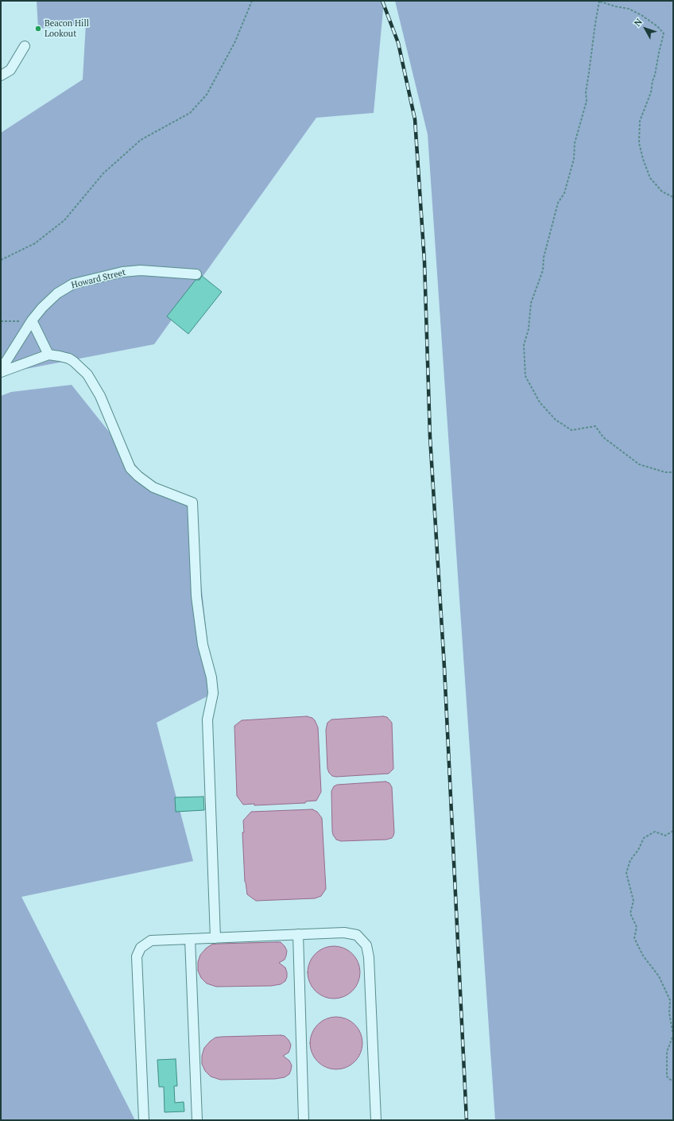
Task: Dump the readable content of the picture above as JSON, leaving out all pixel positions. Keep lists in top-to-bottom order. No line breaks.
{"streets":{"street":["Howard Street"]},"places":["Beacon Hill Lookout"],"north":"top left"}
